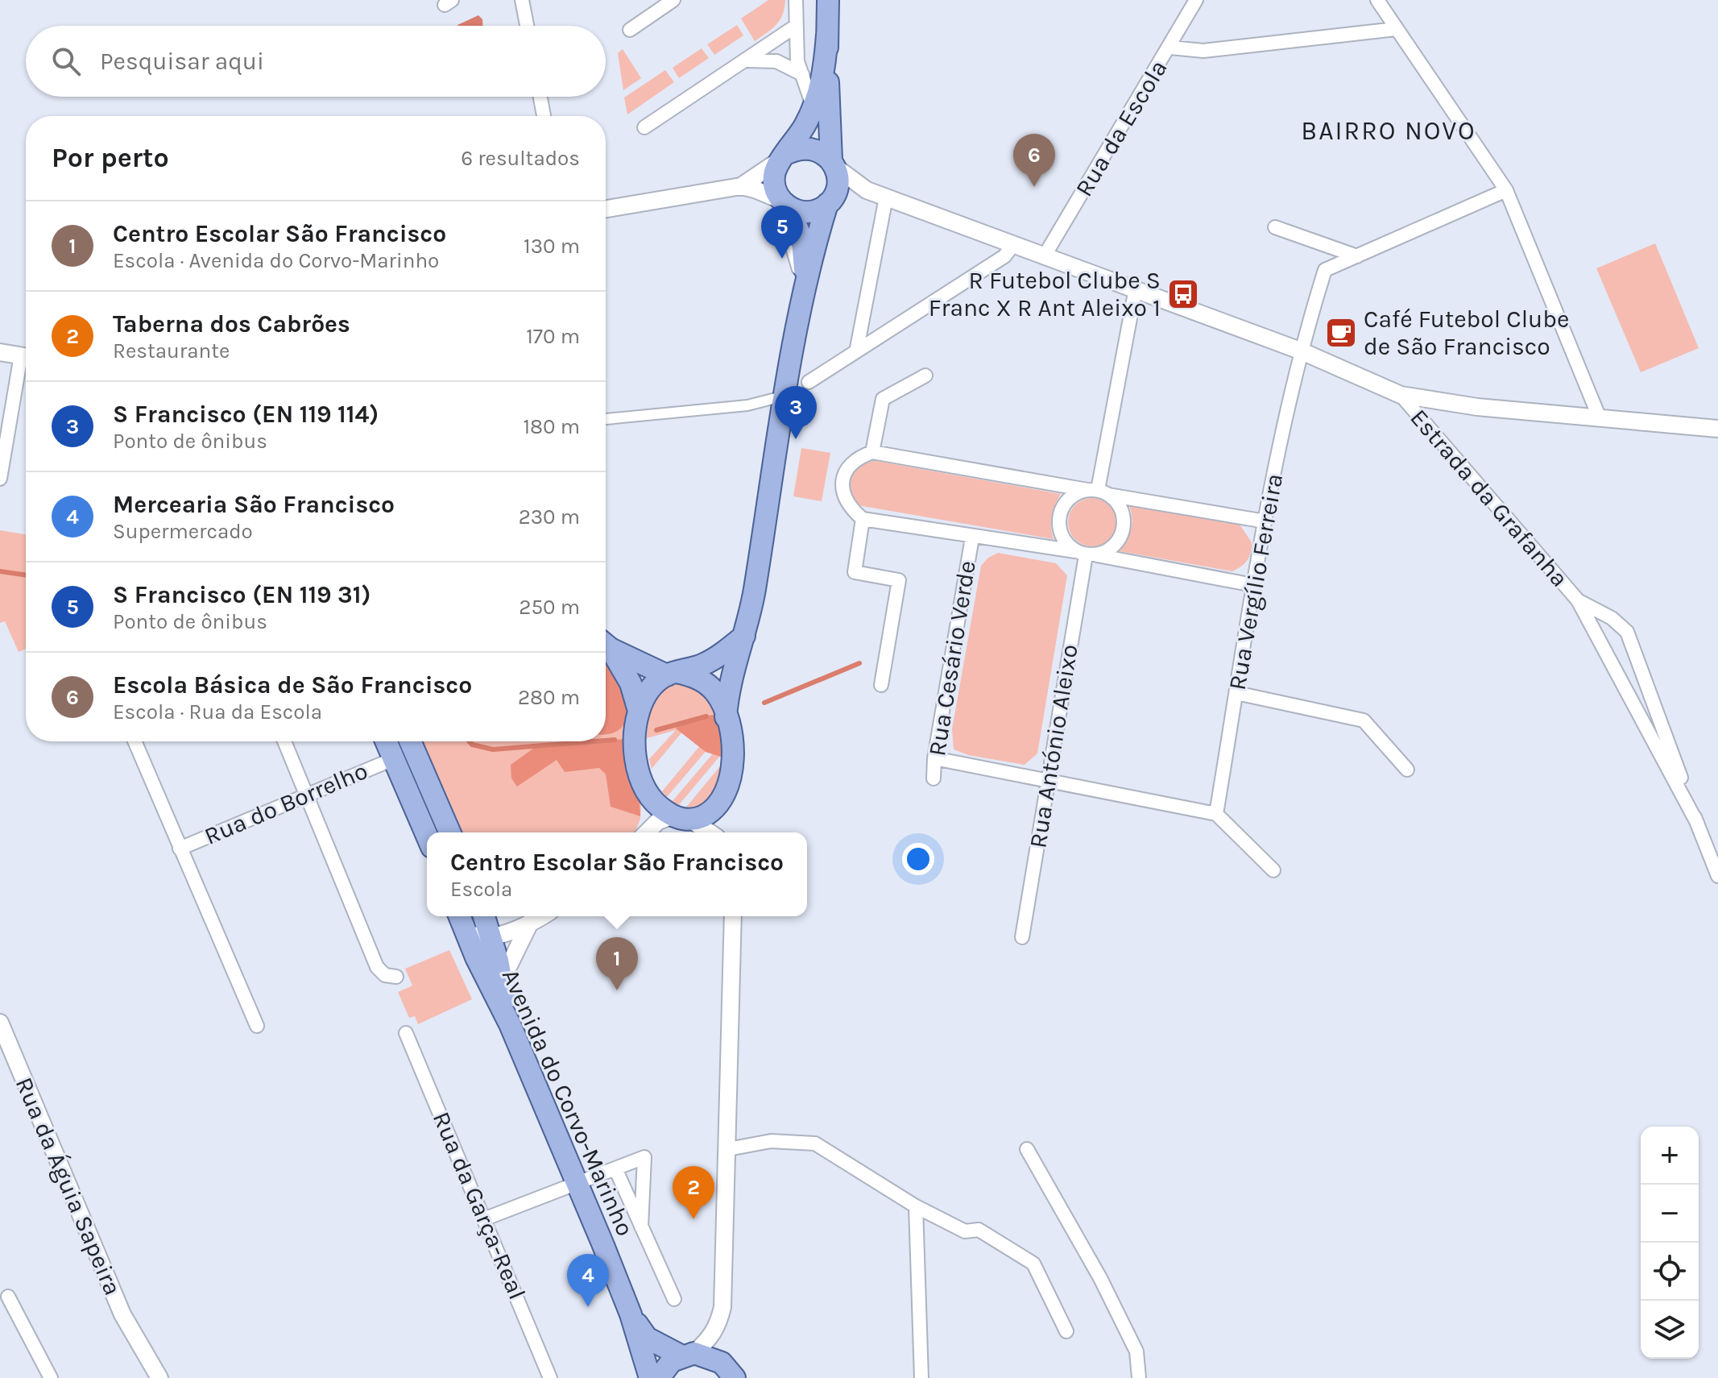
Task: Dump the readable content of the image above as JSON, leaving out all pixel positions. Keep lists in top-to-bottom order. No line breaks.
{"streets":{"main road":["Avenida do Corvo-Marinho"],"street":["Rua da Escola","Estrada da Grafanha","Rua Vergílio Ferreira","Rua Cesário Verde","Rua António Aleixo","Rua do Borrelho","Rua da Águia Sapeira","Rua da Garça-Real"]},"districts":["BAIRRO NOVO"],"places":{"bus stop":["R Futebol Clube S Franc X R Ant Aleixo 1"],"cafe":["Café Futebol Clube de São Francisco"]},"page":{"search":"Pesquisar aqui","heading":["Por perto","6 resultados"],"pins":["6","5","3","1","2","4"],"list":[{"mark":"1","name":"Centro Escolar São Francisco","note":"Escola · Avenida do Corvo-Marinho","value":"130 m"},{"mark":"2","name":"Taberna dos Cabrões","note":"Restaurante","value":"170 m"},{"mark":"3","name":"S Francisco (EN 119 114)","note":"Ponto de ônibus","value":"180 m"},{"mark":"4","name":"Mercearia São Francisco","note":"Supermercado","value":"230 m"},{"mark":"5","name":"S Francisco (EN 119 31)","note":"Ponto de ônibus","value":"250 m"},{"mark":"6","name":"Escola Básica de São Francisco","note":"Escola · Rua da Escola","value":"280 m"}],"popup":["Centro Escolar São Francisco","Escola"],"map_buttons":["+","−"]}}
